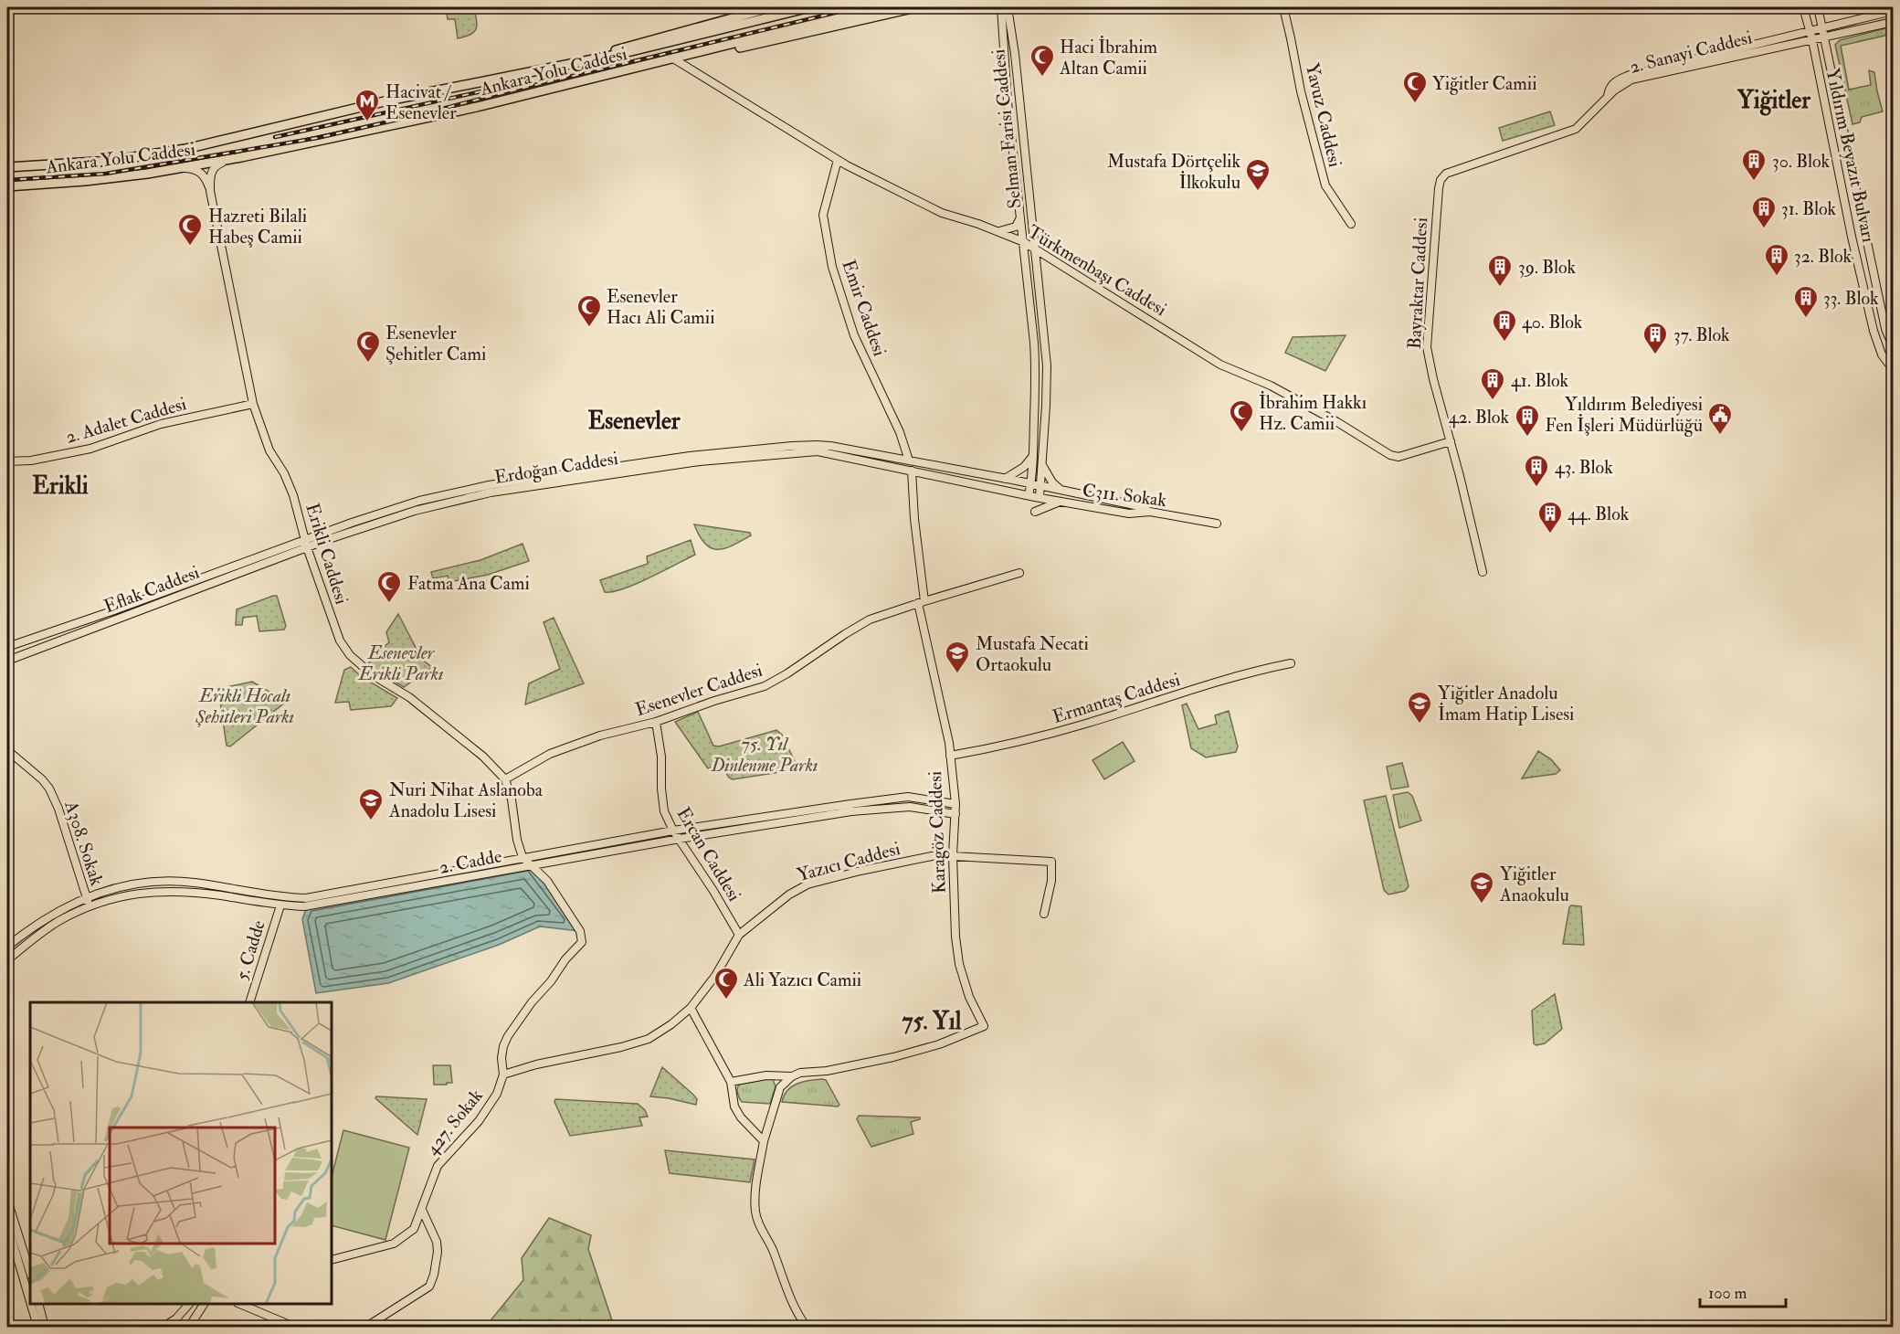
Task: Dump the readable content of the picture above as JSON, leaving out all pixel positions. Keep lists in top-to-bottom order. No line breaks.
{"streets":{"highway":["Ankara Yolu Caddesi"],"main road":["2. Sanayi Caddesi","Yavuz Caddesi","Selman Farisi Caddesi","Yıldırım Beyazıt Bulvarı","Türkmenbaşı Caddesi","Bayraktar Caddesi","Emir Caddesi","2. Adalet Caddesi","Erdoğan Caddesi","C311. Sokak","Erikli Caddesi","Eflak Caddesi","Esenevler Caddesi","Ermantaş Caddesi","Karagöz Caddesi","A308. Sokak","Ercan Caddesi","2. Cadde","Yazıcı Caddesi","5. Cadde","427. Sokak"]},"crossings":[["2. Sanayi Caddesi","Yıldırım Beyazıt Bulvarı"],["2. Sanayi Caddesi","Bayraktar Caddesi"],["Ankara Yolu Caddesi","Türkmenbaşı Caddesi"],["Selman Farisi Caddesi","Türkmenbaşı Caddesi"],["Selman Farisi Caddesi","Erdoğan Caddesi"],["Selman Farisi Caddesi","C311. Sokak"],["Türkmenbaşı Caddesi","Bayraktar Caddesi"],["Türkmenbaşı Caddesi","Emir Caddesi"],["Emir Caddesi","Erdoğan Caddesi"],["2. Adalet Caddesi","Erikli Caddesi"],["Erdoğan Caddesi","C311. Sokak"],["Erdoğan Caddesi","Erikli Caddesi"],["Erdoğan Caddesi","Eflak Caddesi"],["Erikli Caddesi","Eflak Caddesi"],["Erikli Caddesi","Esenevler Caddesi"],["Erikli Caddesi","2. Cadde"],["Erikli Caddesi","427. Sokak"],["Esenevler Caddesi","Karagöz Caddesi"],["Esenevler Caddesi","Ercan Caddesi"],["Ermantaş Caddesi","Karagöz Caddesi"],["Karagöz Caddesi","2. Cadde"],["Karagöz Caddesi","Yazıcı Caddesi"],["A308. Sokak","2. Cadde"],["Ercan Caddesi","2. Cadde"],["Ercan Caddesi","Yazıcı Caddesi"],["2. Cadde","5. Cadde"],["2. Cadde","427. Sokak"],["Yazıcı Caddesi","427. Sokak"]],"districts":["Yiğitler","Esenevler","Erikli","75. Yıl"],"parks":["Esenevler Erikli Parkı","Erikli Hocalı Şehitleri Parkı","75. Yıl Dinlenme Parkı"],"places":{"mosque":["Haci İbrahim Altan Camii","Yiğitler Camii","Hazreti Bilali Habeş Camii","Esenevler Hacı Ali Camii","Esenevler Şehitler Cami","İbrahim Hakkı Hz. Camii","Fatma Ana Cami","Ali Yazıcı Camii"],"metro station":["Hacivat / Esenevler"],"building":["30. Blok","31. Blok","32. Blok","39. Blok","33. Blok","40. Blok","37. Blok","41. Blok","42. Blok","43. Blok","44. Blok"],"school or university":["Mustafa Dörtçelik İlkokulu","Mustafa Necati Ortaokulu","Yiğitler Anadolu İmam Hatip Lisesi","Nuri Nihat Aslanoba Anadolu Lisesi","Yiğitler Anaokulu"],"public building":["Yıldırım Belediyesi Fen İşleri Müdürlüğü"]},"scale_bar":"100 m"}
